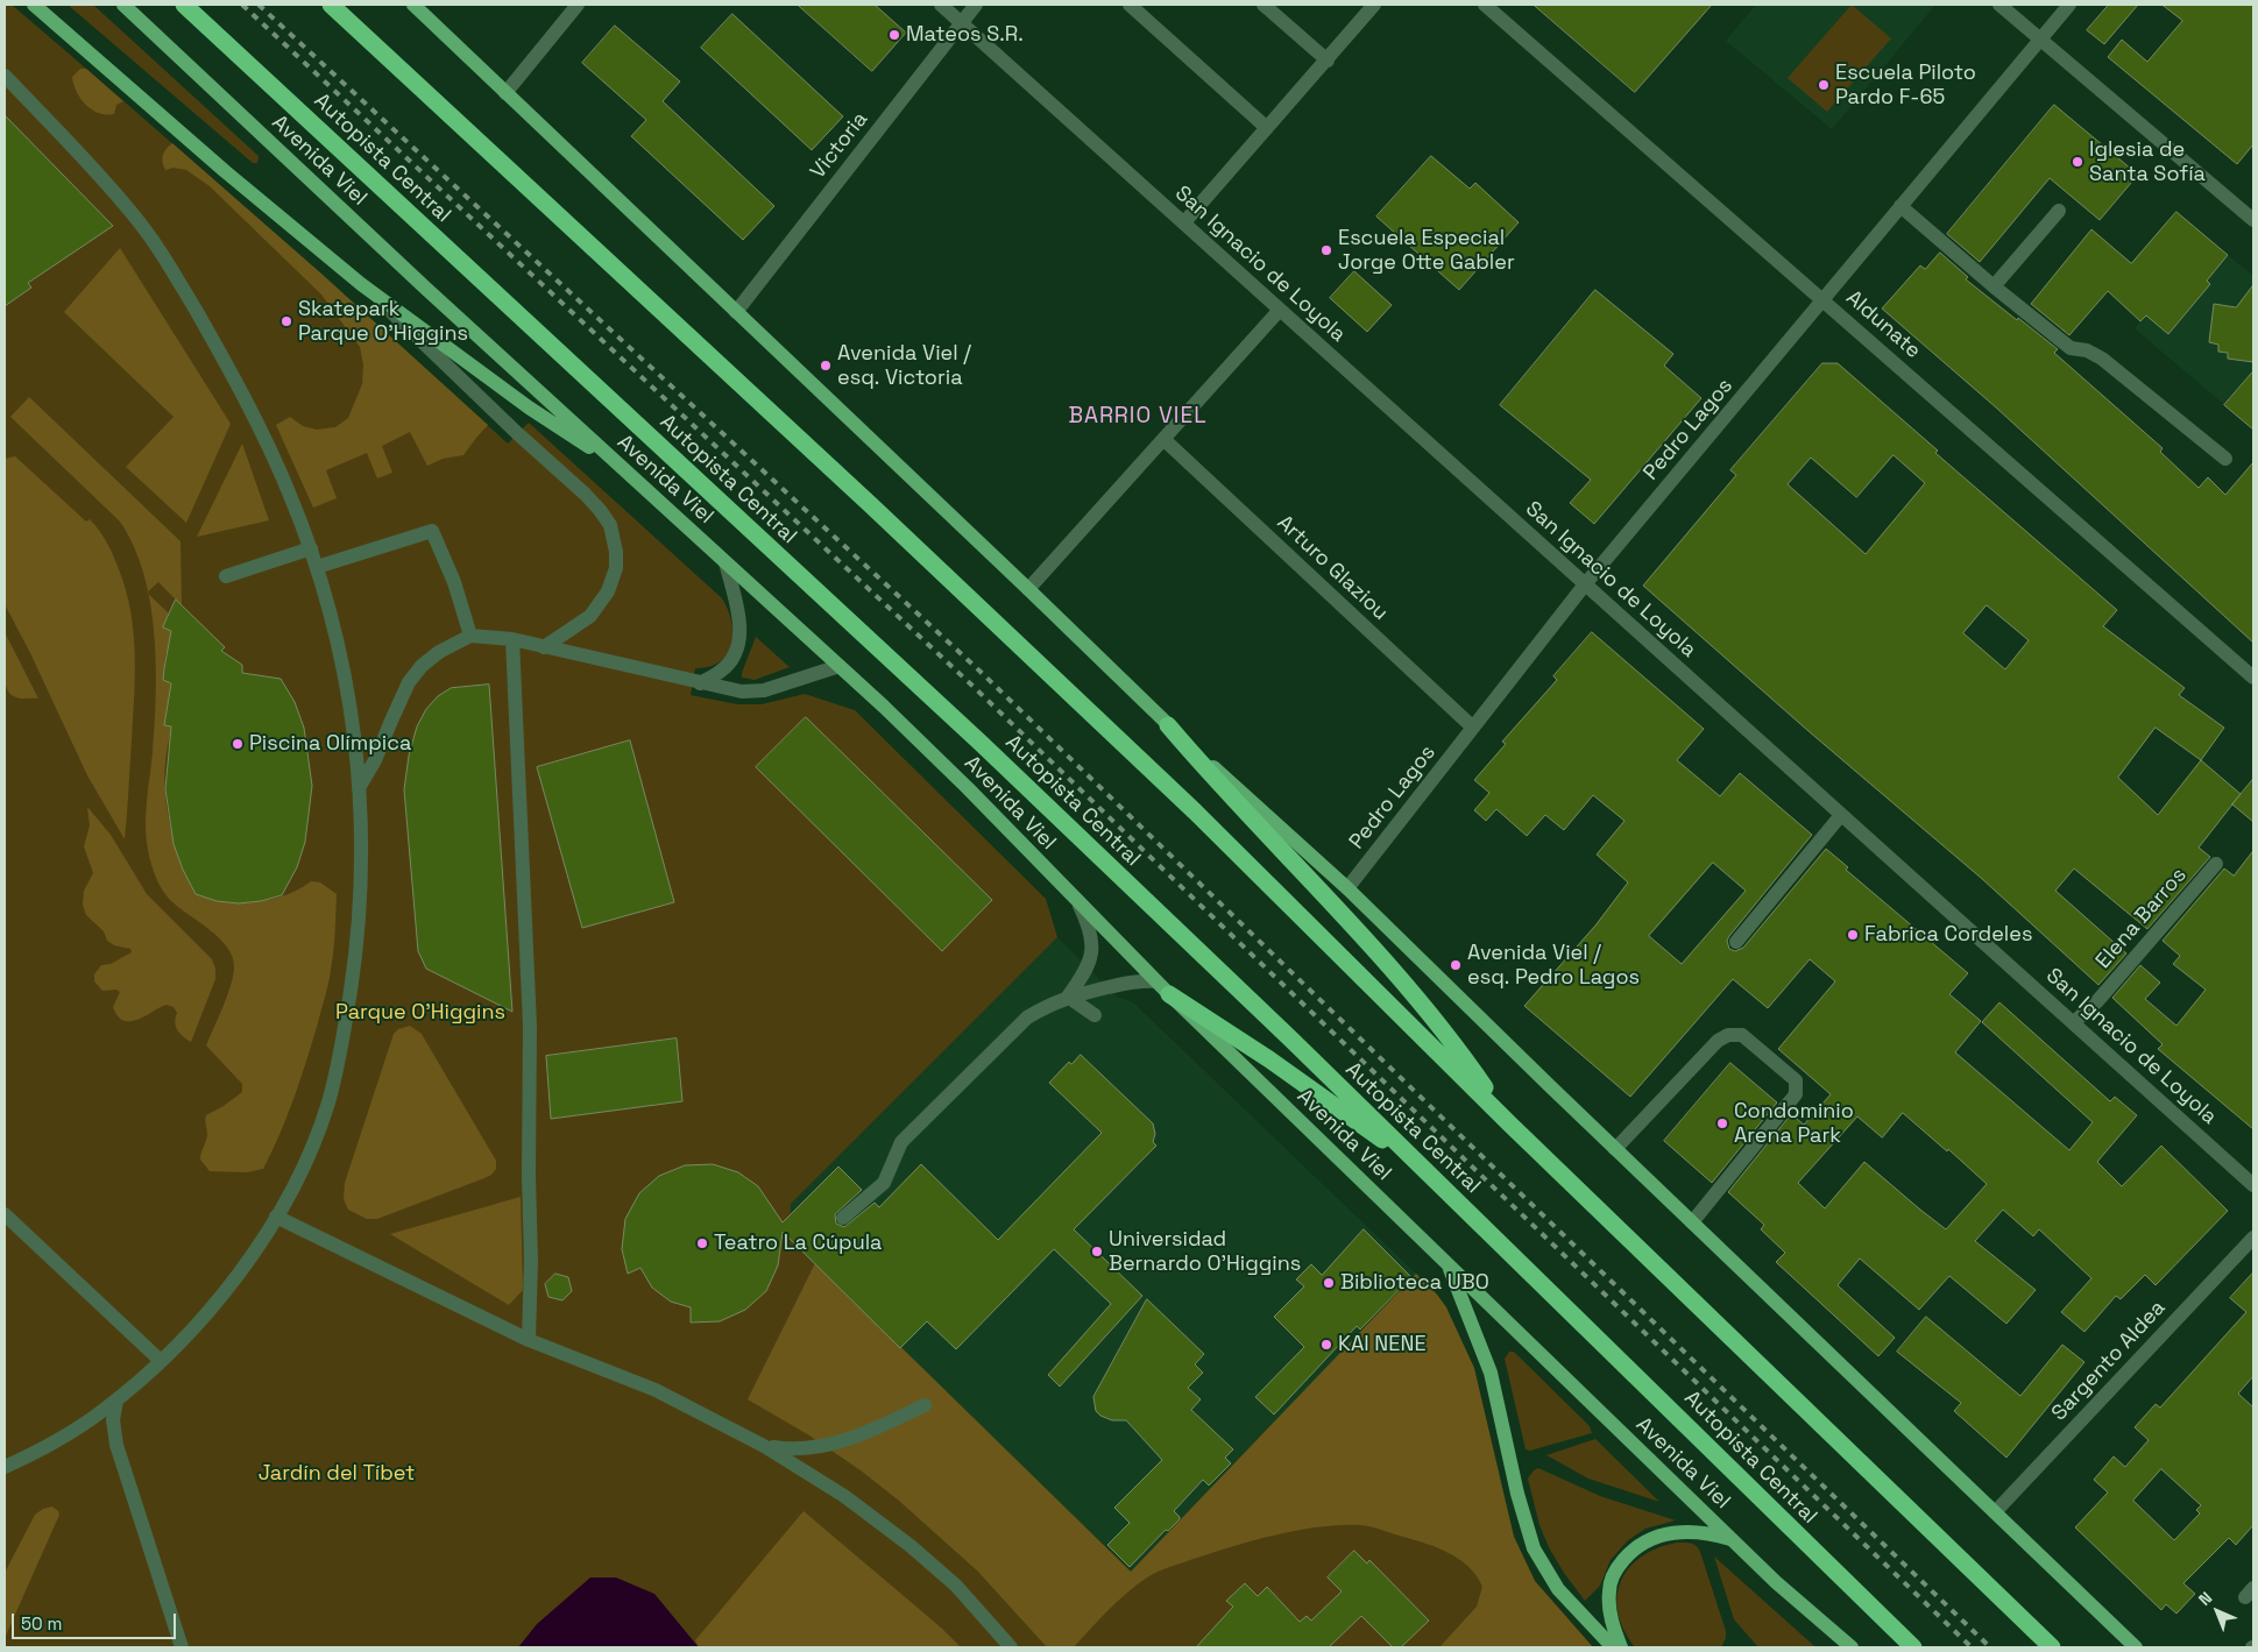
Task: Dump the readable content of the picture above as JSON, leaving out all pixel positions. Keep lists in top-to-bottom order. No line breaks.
{"streets":{"highway":["Autopista Central"],"main road":["Avenida Viel"],"street":["Victoria","San Ignacio de Loyola","Aldunate","Pedro Lagos","Arturo Glaziou","Elena Barros","Sargento Aldea"]},"crossings":[["Victoria","San Ignacio de Loyola"],["San Ignacio de Loyola","Pedro Lagos"],["San Ignacio de Loyola","Elena Barros"],["Aldunate","Pedro Lagos"],["Pedro Lagos","Arturo Glaziou"]],"districts":["BARRIO VIEL"],"parks":["Parque O'Higgins","Jardín del Tíbet"],"places":["Mateos S.R.","Escuela Piloto Pardo F-65","Iglesia de Santa Sofía","Escuela Especial Jorge Otte Gabler","Skatepark Parque O'Higgins","Avenida Viel / esq. Victoria","Piscina Olímpica","Fabrica Cordeles","Avenida Viel / esq. Pedro Lagos","Condominio Arena Park","Teatro La Cúpula","Universidad Bernardo O'Higgins","Biblioteca UBO","KAI NENE"],"scale_bar":"50 m","north":"top left"}
